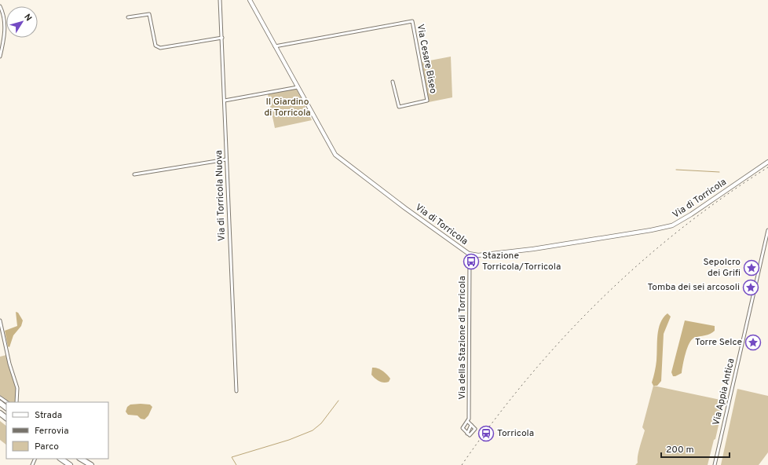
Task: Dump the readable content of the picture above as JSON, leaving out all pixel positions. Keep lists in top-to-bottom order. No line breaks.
{"streets":{"street":["Via Cesare Biseo","Via di Torricola Nuova","Via di Torricola","Via della Stazione di Torricola","Via Appia Antica"]},"crossings":[["Via Cesare Biseo","Via di Torricola"],["Via di Torricola","Via della Stazione di Torricola"]],"parks":["Il Giardino di Torricola"],"places":{"bus stop":["Stazione Torricola/Torricola"],"place":["Sepolcro dei Grifi","Tomba dei sei arcosoli","Torre Selce"],"station":["Torricola"]},"legend":["Strada","Ferrovia","Parco"],"scale_bar":"200 m","north":"top right"}
